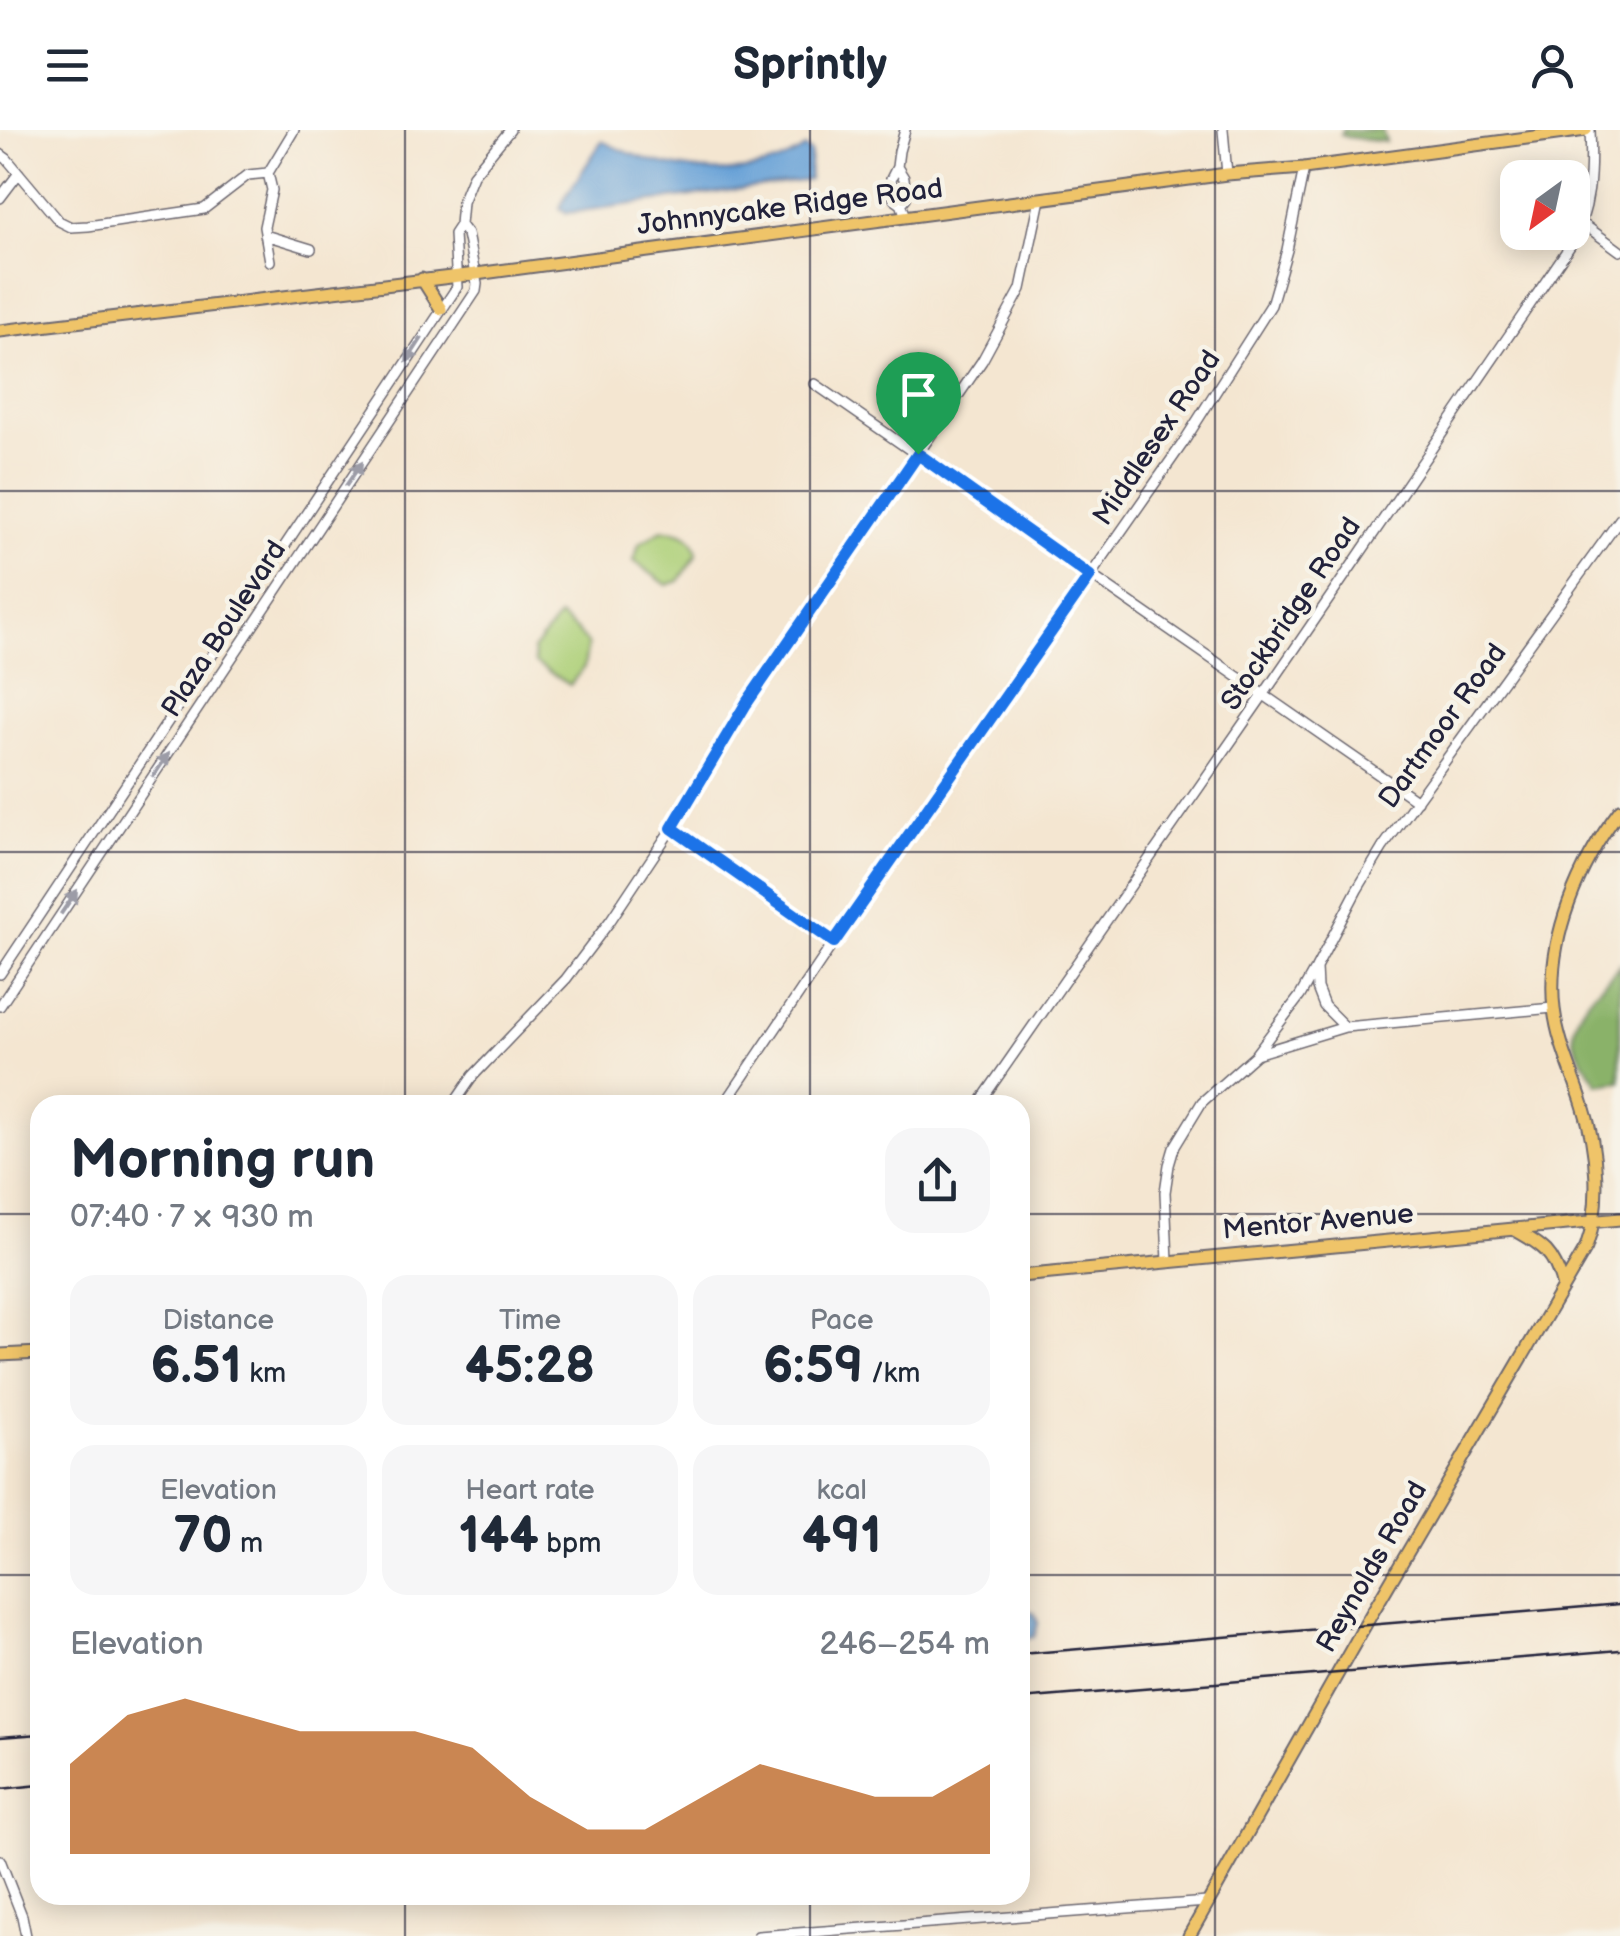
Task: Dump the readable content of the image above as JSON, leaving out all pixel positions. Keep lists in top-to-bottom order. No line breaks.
{"streets":{"main road":["Johnnycake Ridge Road","Mentor Avenue","Reynolds Road"],"street":["Middlesex Road","Stockbridge Road","Plaza Boulevard","Dartmoor Road"]},"crossings":[["Johnnycake Ridge Road","Middlesex Road"],["Johnnycake Ridge Road","Stockbridge Road"],["Johnnycake Ridge Road","Plaza Boulevard"],["Dartmoor Road","Mentor Avenue"],["Mentor Avenue","Reynolds Road"]],"north":"bottom left","page":{"header":"Sprintly","heading":["Morning run","07:40 · 7 × 930 m"],"stats":[["Distance","6.51 km"],["Time","45:28"],["Pace","6:59 /km"],["Elevation","70 m"],["Heart rate","144 bpm"],["kcal","491"]],"chart":["Elevation","246–254 m"]}}
